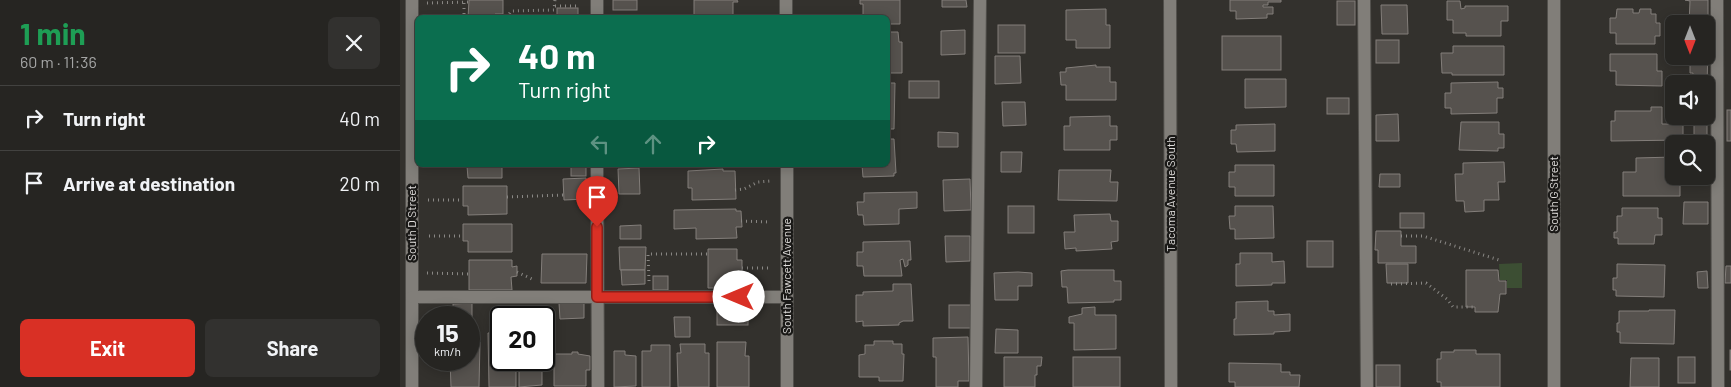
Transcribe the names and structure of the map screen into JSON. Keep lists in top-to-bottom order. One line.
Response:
{"streets":{"street":["Tacoma Avenue South","South G Street","South D Street","South Fawcett Avenue"]},"north":"bottom","page":{"heading":["1 min","60 m · 11:36"],"turn":["40 m","Turn right"],"list":[{"name":"Turn right","value":"40 m"},{"name":"Arrive at destination","value":"20 m"}],"speed":"15 km/h","limit":"20","buttons":["Exit","Share"]}}
